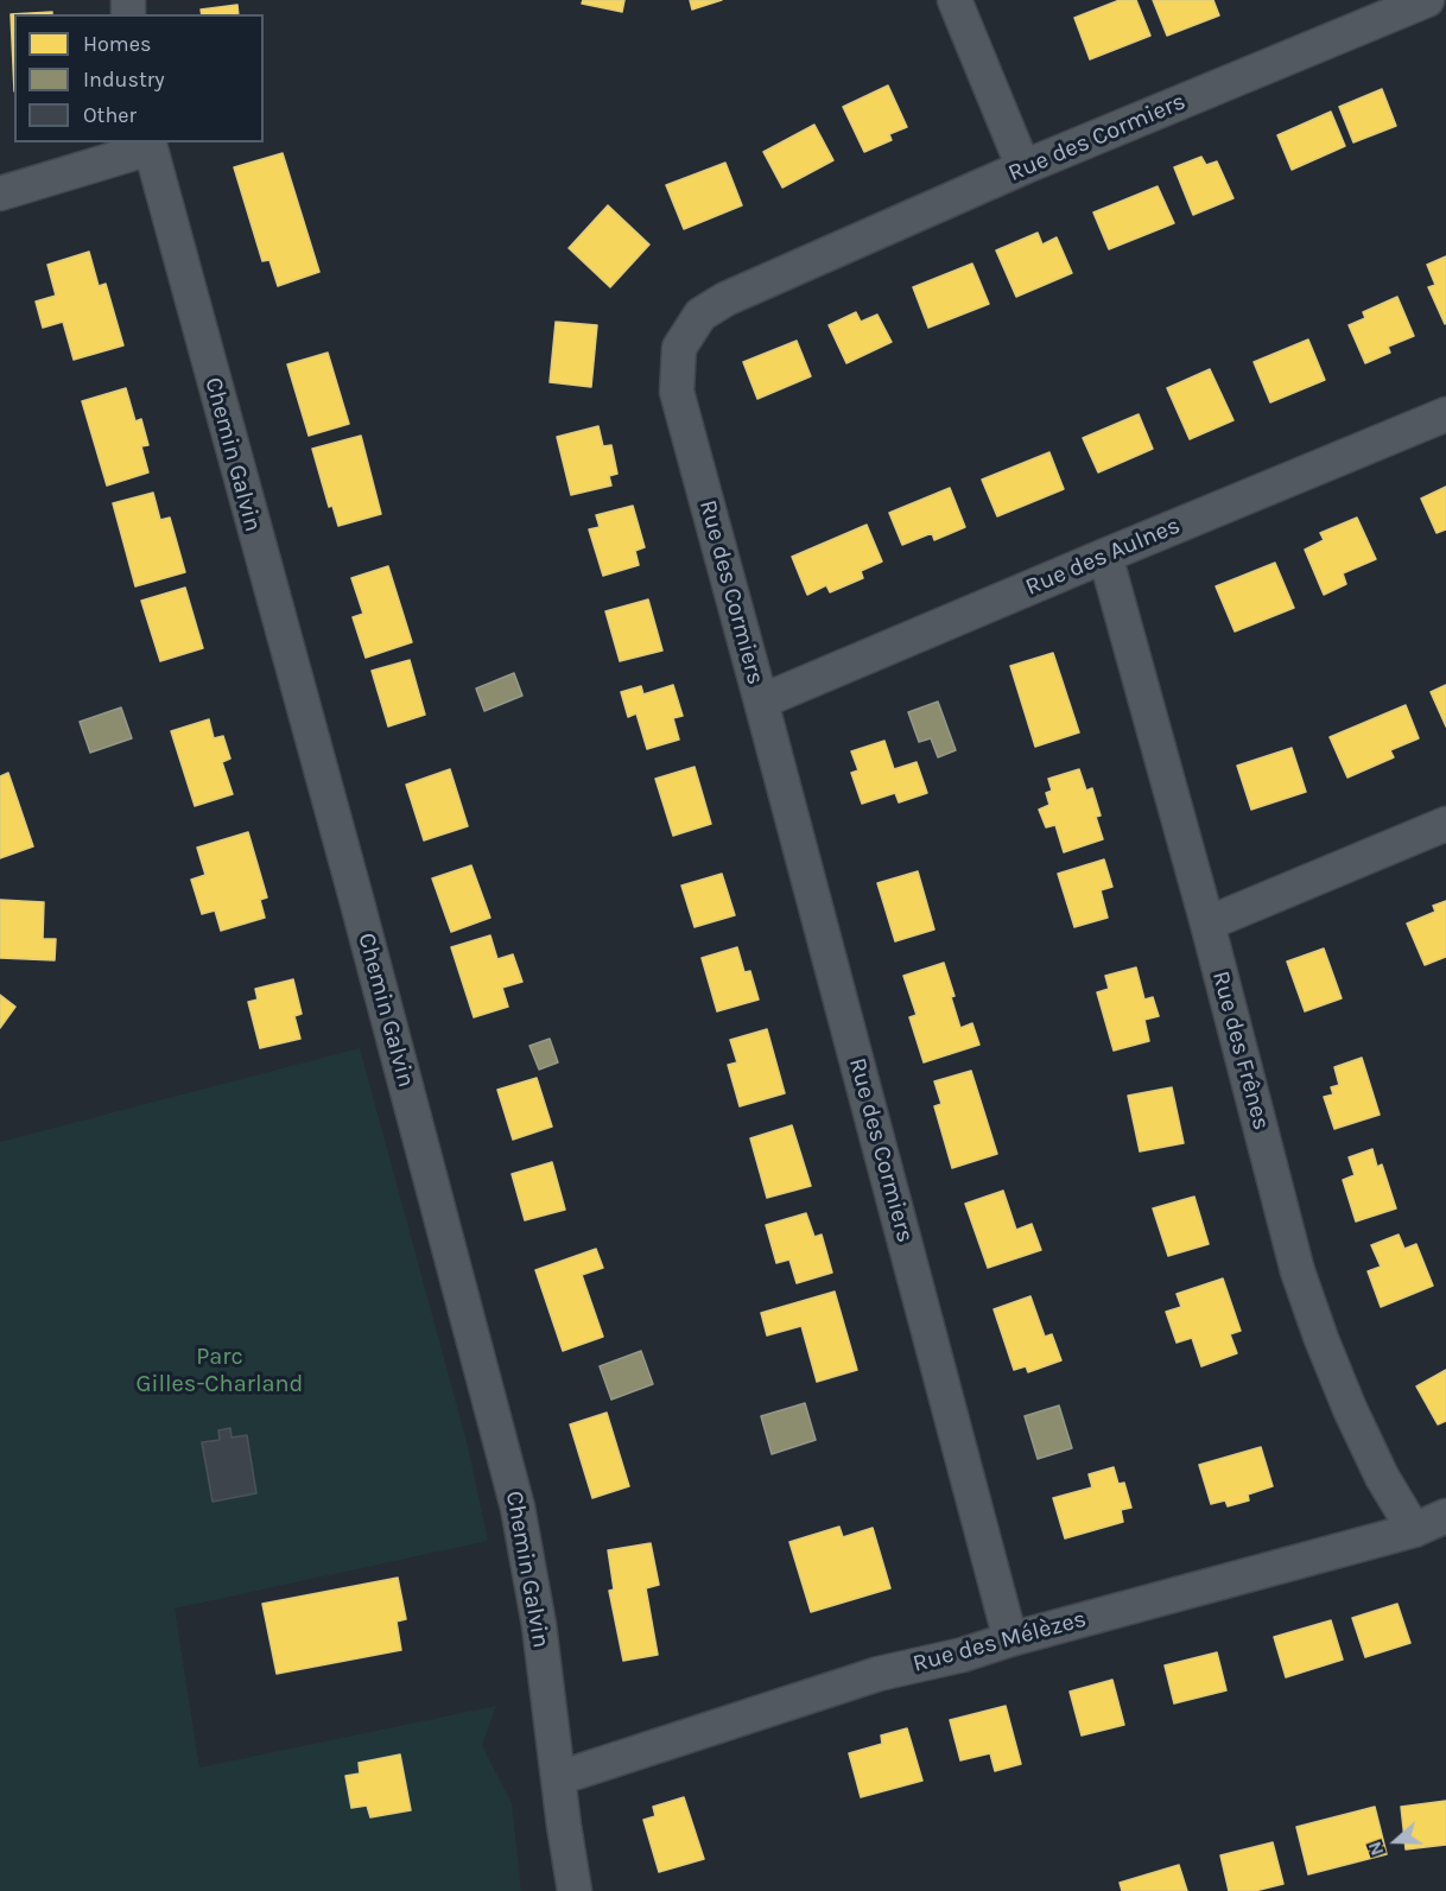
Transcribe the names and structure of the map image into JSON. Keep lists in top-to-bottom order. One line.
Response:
{"streets":{"street":["Rue des Cormiers","Chemin Galvin","Rue des Aulnes","Rue des Frênes","Rue des Mélèzes"]},"crossings":[["Rue des Cormiers","Rue des Aulnes"],["Rue des Cormiers","Rue des Mélèzes"],["Chemin Galvin","Rue des Mélèzes"],["Rue des Aulnes","Rue des Frênes"],["Rue des Frênes","Rue des Mélèzes"]],"parks":["Parc Gilles-Charland"],"legend":["Homes","Industry","Other"],"north":"left"}
